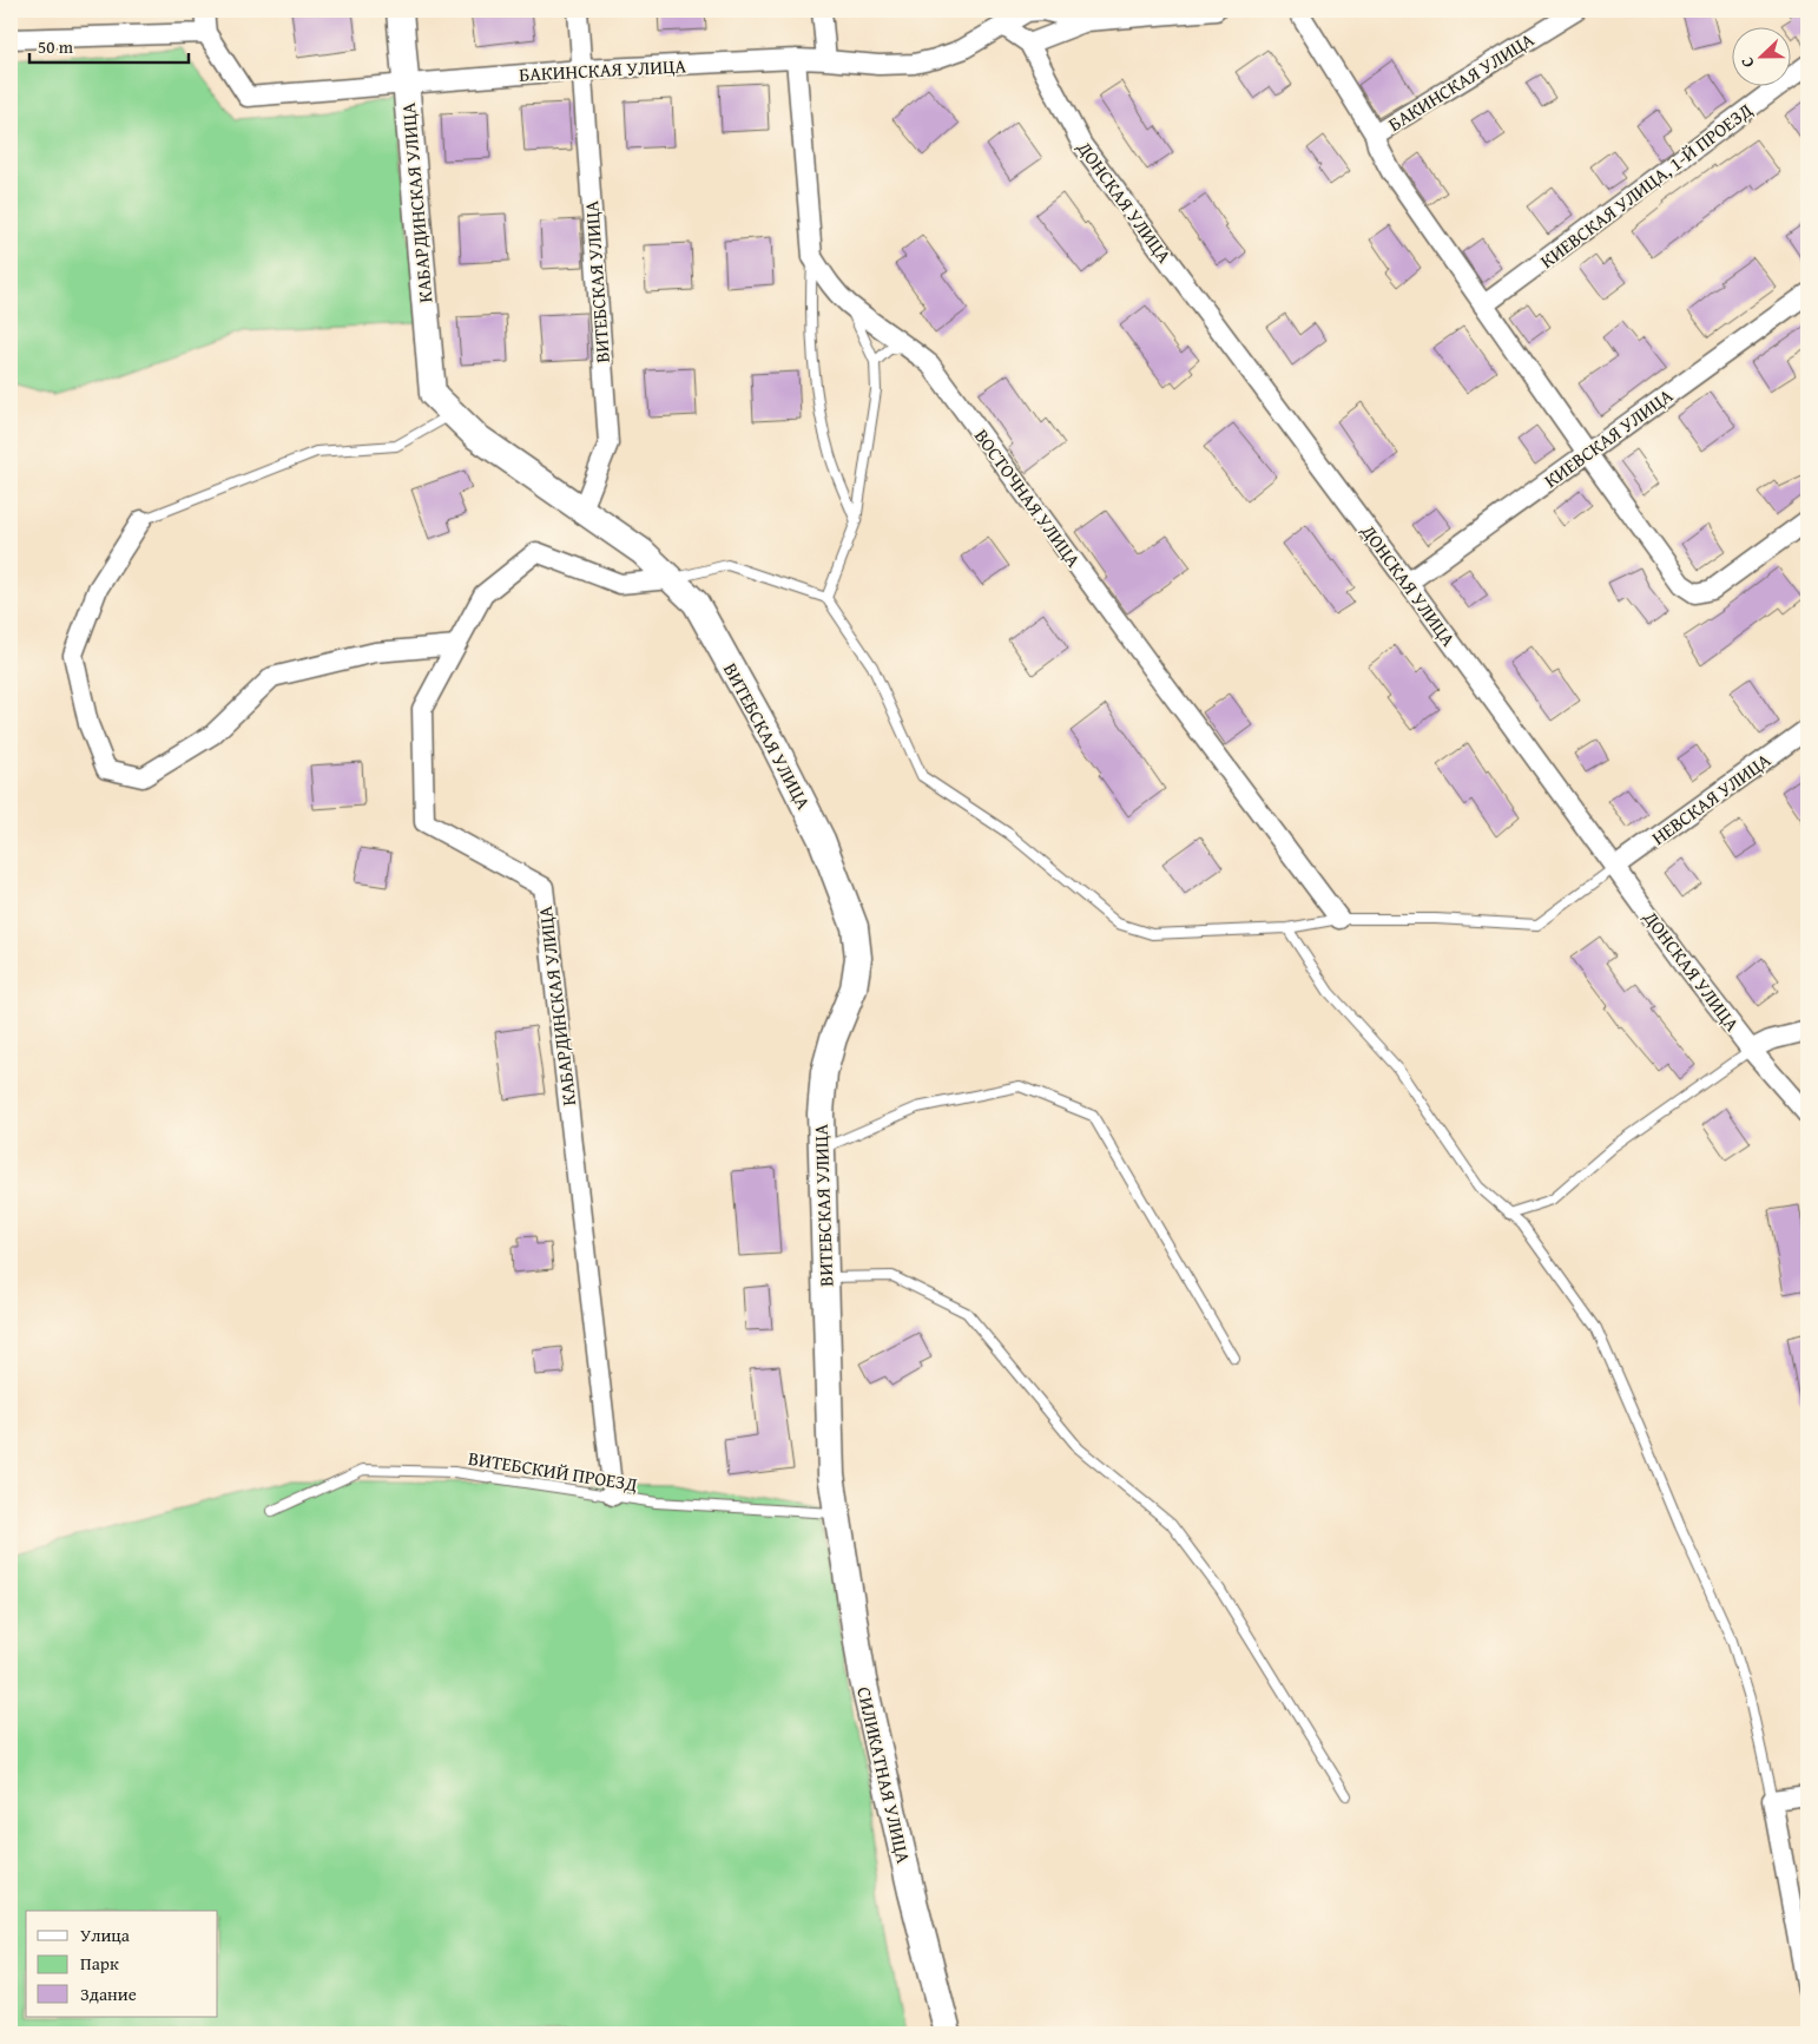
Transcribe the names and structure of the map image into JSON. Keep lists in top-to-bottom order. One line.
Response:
{"streets":{"street":["БАКИНСКАЯ УЛИЦА","КИЕВСКАЯ УЛИЦА, 1-Й ПРОЕЗД","ДОНСКАЯ УЛИЦА","КАБАРДИНСКАЯ УЛИЦА","ВИТЕБСКАЯ УЛИЦА","КИЕВСКАЯ УЛИЦА","ВОСТОЧНАЯ УЛИЦА","НЕВСКАЯ УЛИЦА","СИЛИКАТНАЯ УЛИЦА"],"lane":["ВИТЕБСКИЙ ПРОЕЗД"]},"crossings":[["БАКИНСКАЯ УЛИЦА","КАБАРДИНСКАЯ УЛИЦА"],["БАКИНСКАЯ УЛИЦА","ВИТЕБСКАЯ УЛИЦА"],["БАКИНСКАЯ УЛИЦА","ВОСТОЧНАЯ УЛИЦА"],["ДОНСКАЯ УЛИЦА","КИЕВСКАЯ УЛИЦА"],["ДОНСКАЯ УЛИЦА","НЕВСКАЯ УЛИЦА"],["КАБАРДИНСКАЯ УЛИЦА","ВИТЕБСКАЯ УЛИЦА"],["КАБАРДИНСКАЯ УЛИЦА","ВИТЕБСКИЙ ПРОЕЗД"],["ВИТЕБСКАЯ УЛИЦА","ВИТЕБСКИЙ ПРОЕЗД"],["ВИТЕБСКАЯ УЛИЦА","СИЛИКАТНАЯ УЛИЦА"],["ВИТЕБСКИЙ ПРОЕЗД","СИЛИКАТНАЯ УЛИЦА"]],"legend":["Улица","Парк","Здание"],"scale_bar":"50 m","north":"left"}
